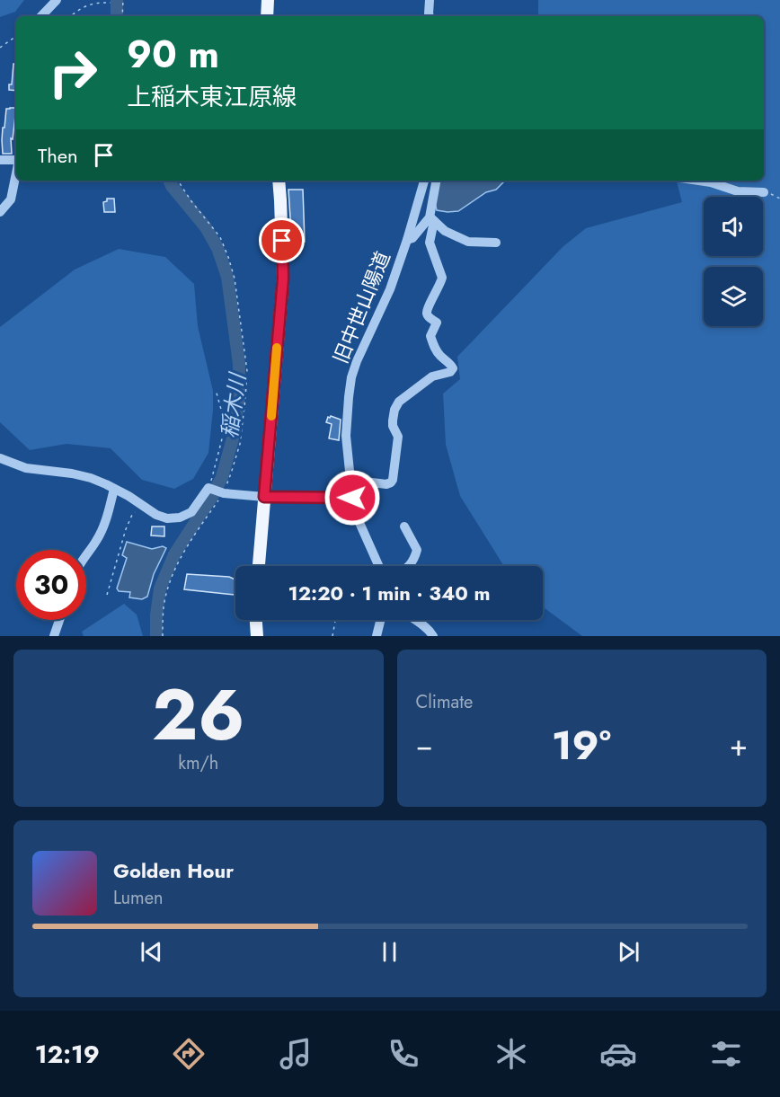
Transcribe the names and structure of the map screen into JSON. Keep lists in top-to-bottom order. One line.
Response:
{"streets":{"street":["旧中世山陽道"]},"water":["稲木川"],"page":{"turn":["90 m","上稲木東江原線"],"then":"Then","limit":"30","trip":"12:20 · 1 min · 340 m","tile":[["26","km/h"],"Climate"],"heat":["−","19°","+"],"song":["Golden Hour","Lumen"],"tabs":"12:19"}}
